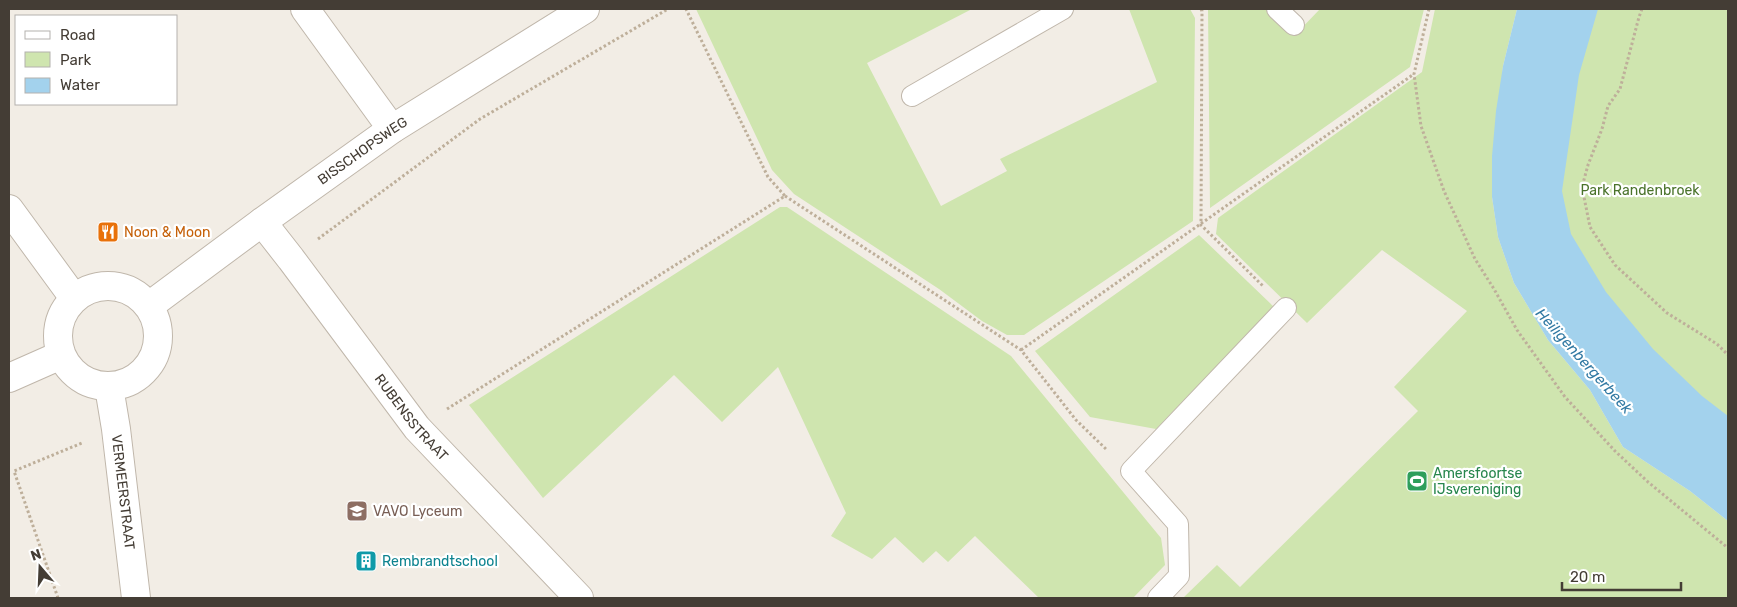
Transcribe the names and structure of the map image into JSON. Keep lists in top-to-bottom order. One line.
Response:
{"streets":{"street":["BISSCHOPSWEG","RUBENSSTRAAT","VERMEERSTRAAT"]},"crossings":[["BISSCHOPSWEG","RUBENSSTRAAT"],["BISSCHOPSWEG","VERMEERSTRAAT"]],"water":["Heiligenbergerbeek"],"parks":["Park Randenbroek"],"places":{"restaurant":["Noon & Moon"],"sports":["Amersfoortse IJsvereniging"],"school or university":["VAVO Lyceum"],"building":["Rembrandtschool"]},"legend":["Road","Park","Water"],"scale_bar":"20 m","north":"top"}
